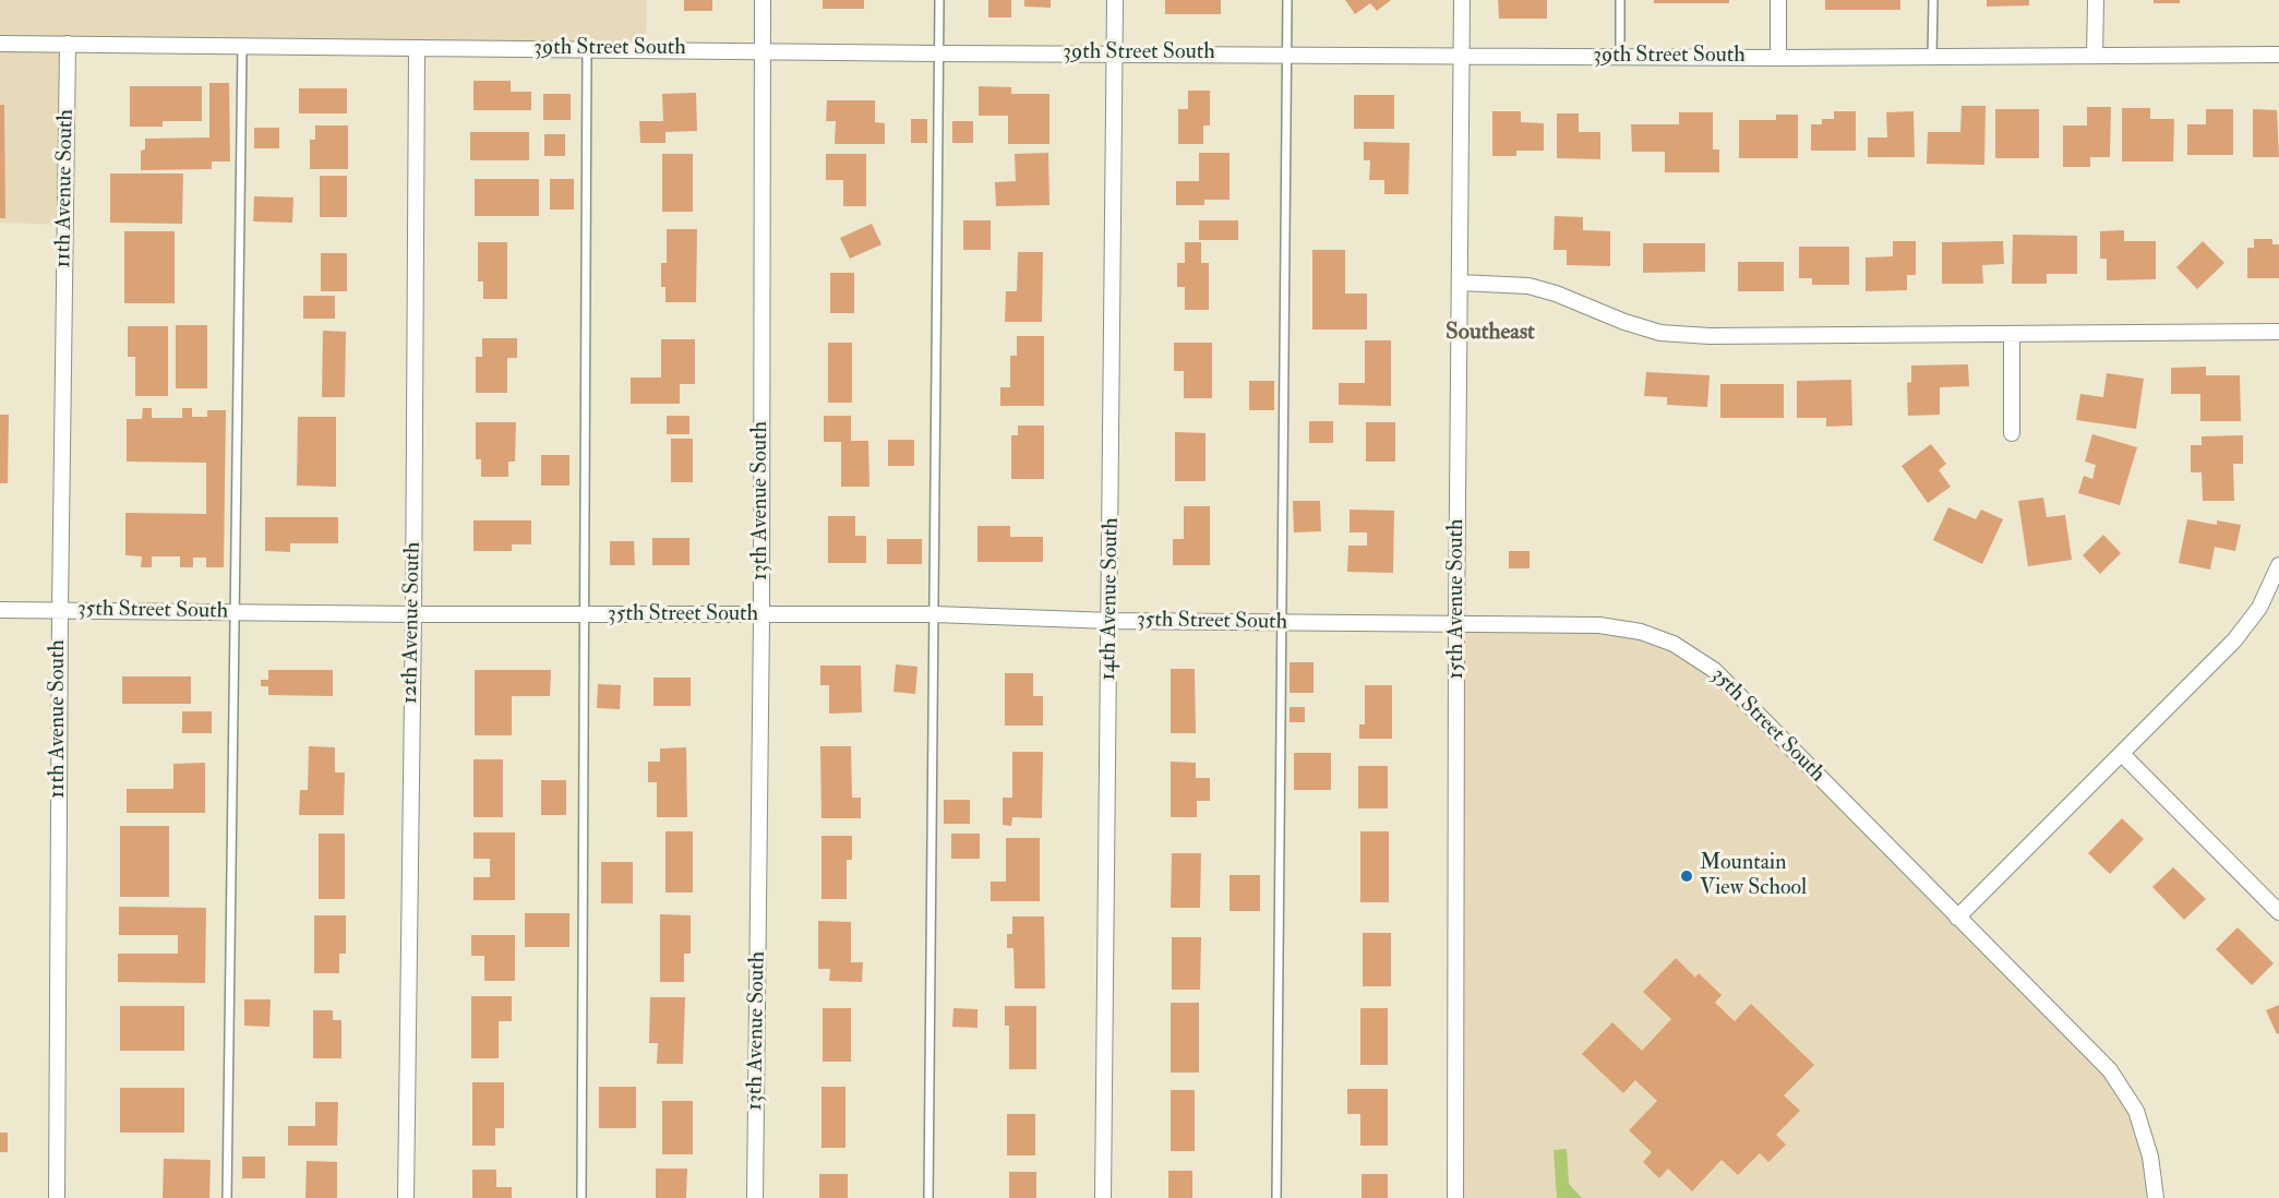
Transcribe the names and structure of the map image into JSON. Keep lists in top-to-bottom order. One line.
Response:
{"streets":{"street":["39th Street South","11th Avenue South","13th Avenue South","14th Avenue South","15th Avenue South","35th Street South","12th Avenue South"]},"crossings":[["39th Street South","11th Avenue South"],["39th Street South","13th Avenue South"],["39th Street South","14th Avenue South"],["39th Street South","15th Avenue South"],["39th Street South","12th Avenue South"],["11th Avenue South","35th Street South"],["13th Avenue South","35th Street South"],["14th Avenue South","35th Street South"],["15th Avenue South","35th Street South"],["35th Street South","12th Avenue South"]],"districts":["Southeast"],"places":["Mountain View School"]}
